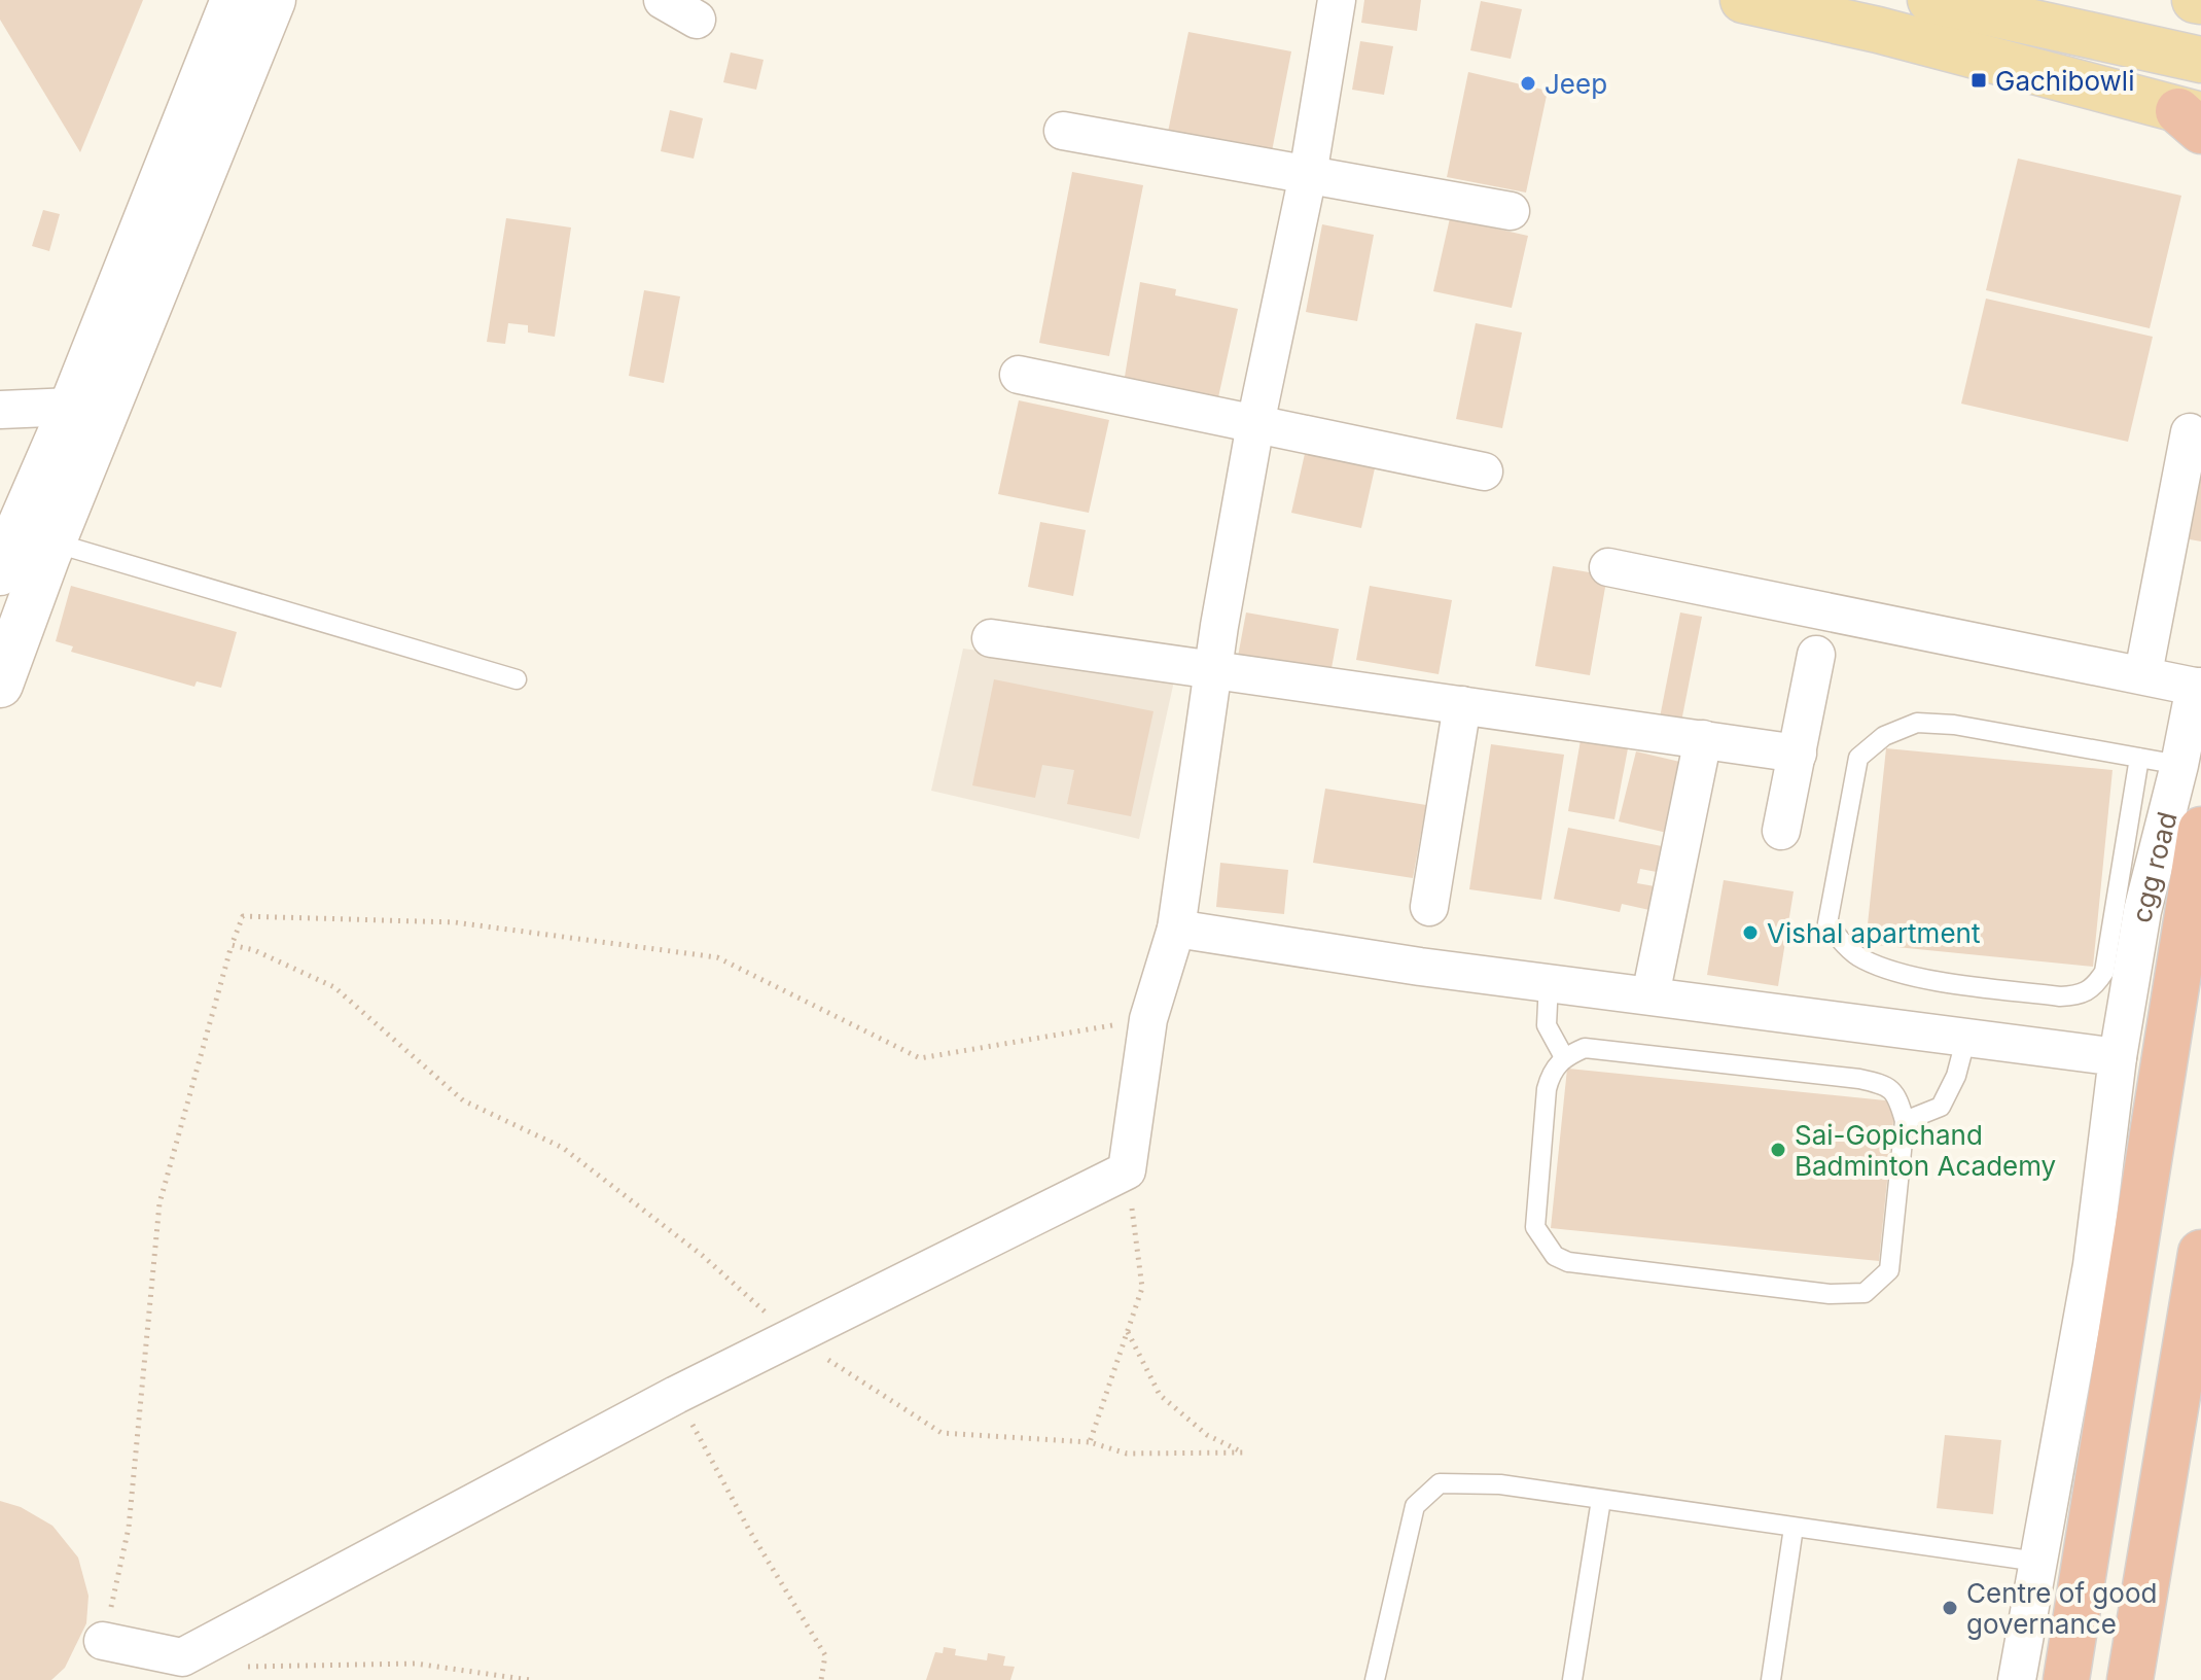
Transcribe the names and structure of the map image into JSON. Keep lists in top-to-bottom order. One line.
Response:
{"streets":{"street":["cgg road"]},"places":{"transit":["Gachibowli"],"other":["Jeep","Vishal apartment","Sai-Gopichand Badminton Academy","Centre of good governance"]}}
